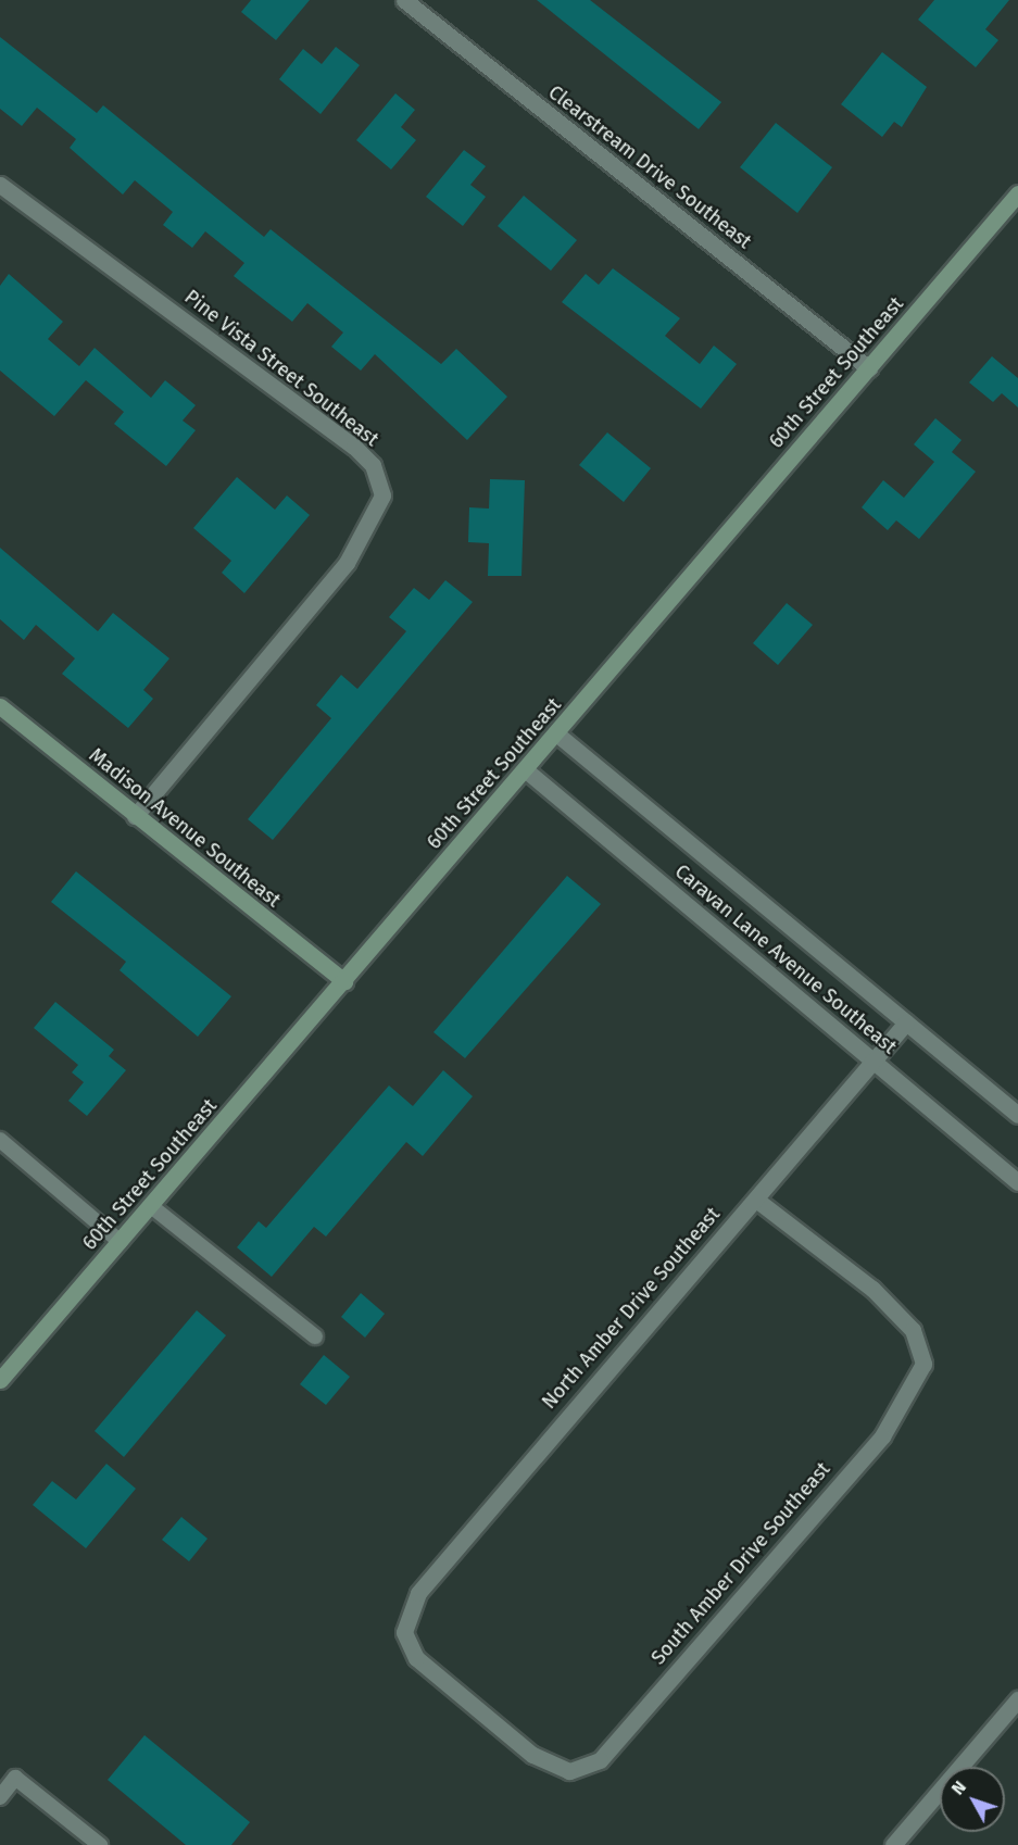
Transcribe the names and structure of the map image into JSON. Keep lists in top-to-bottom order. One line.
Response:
{"streets":{"main road":["60th Street Southeast","Madison Avenue Southeast"],"street":["Clearstream Drive Southeast","Pine Vista Street Southeast","Caravan Lane Avenue Southeast","North Amber Drive Southeast","South Amber Drive Southeast"]},"crossings":[["Clearstream Drive Southeast","60th Street Southeast"],["Pine Vista Street Southeast","Madison Avenue Southeast"],["60th Street Southeast","Madison Avenue Southeast"],["60th Street Southeast","Caravan Lane Avenue Southeast"],["Caravan Lane Avenue Southeast","North Amber Drive Southeast"],["North Amber Drive Southeast","South Amber Drive Southeast"]],"north":"top left"}
